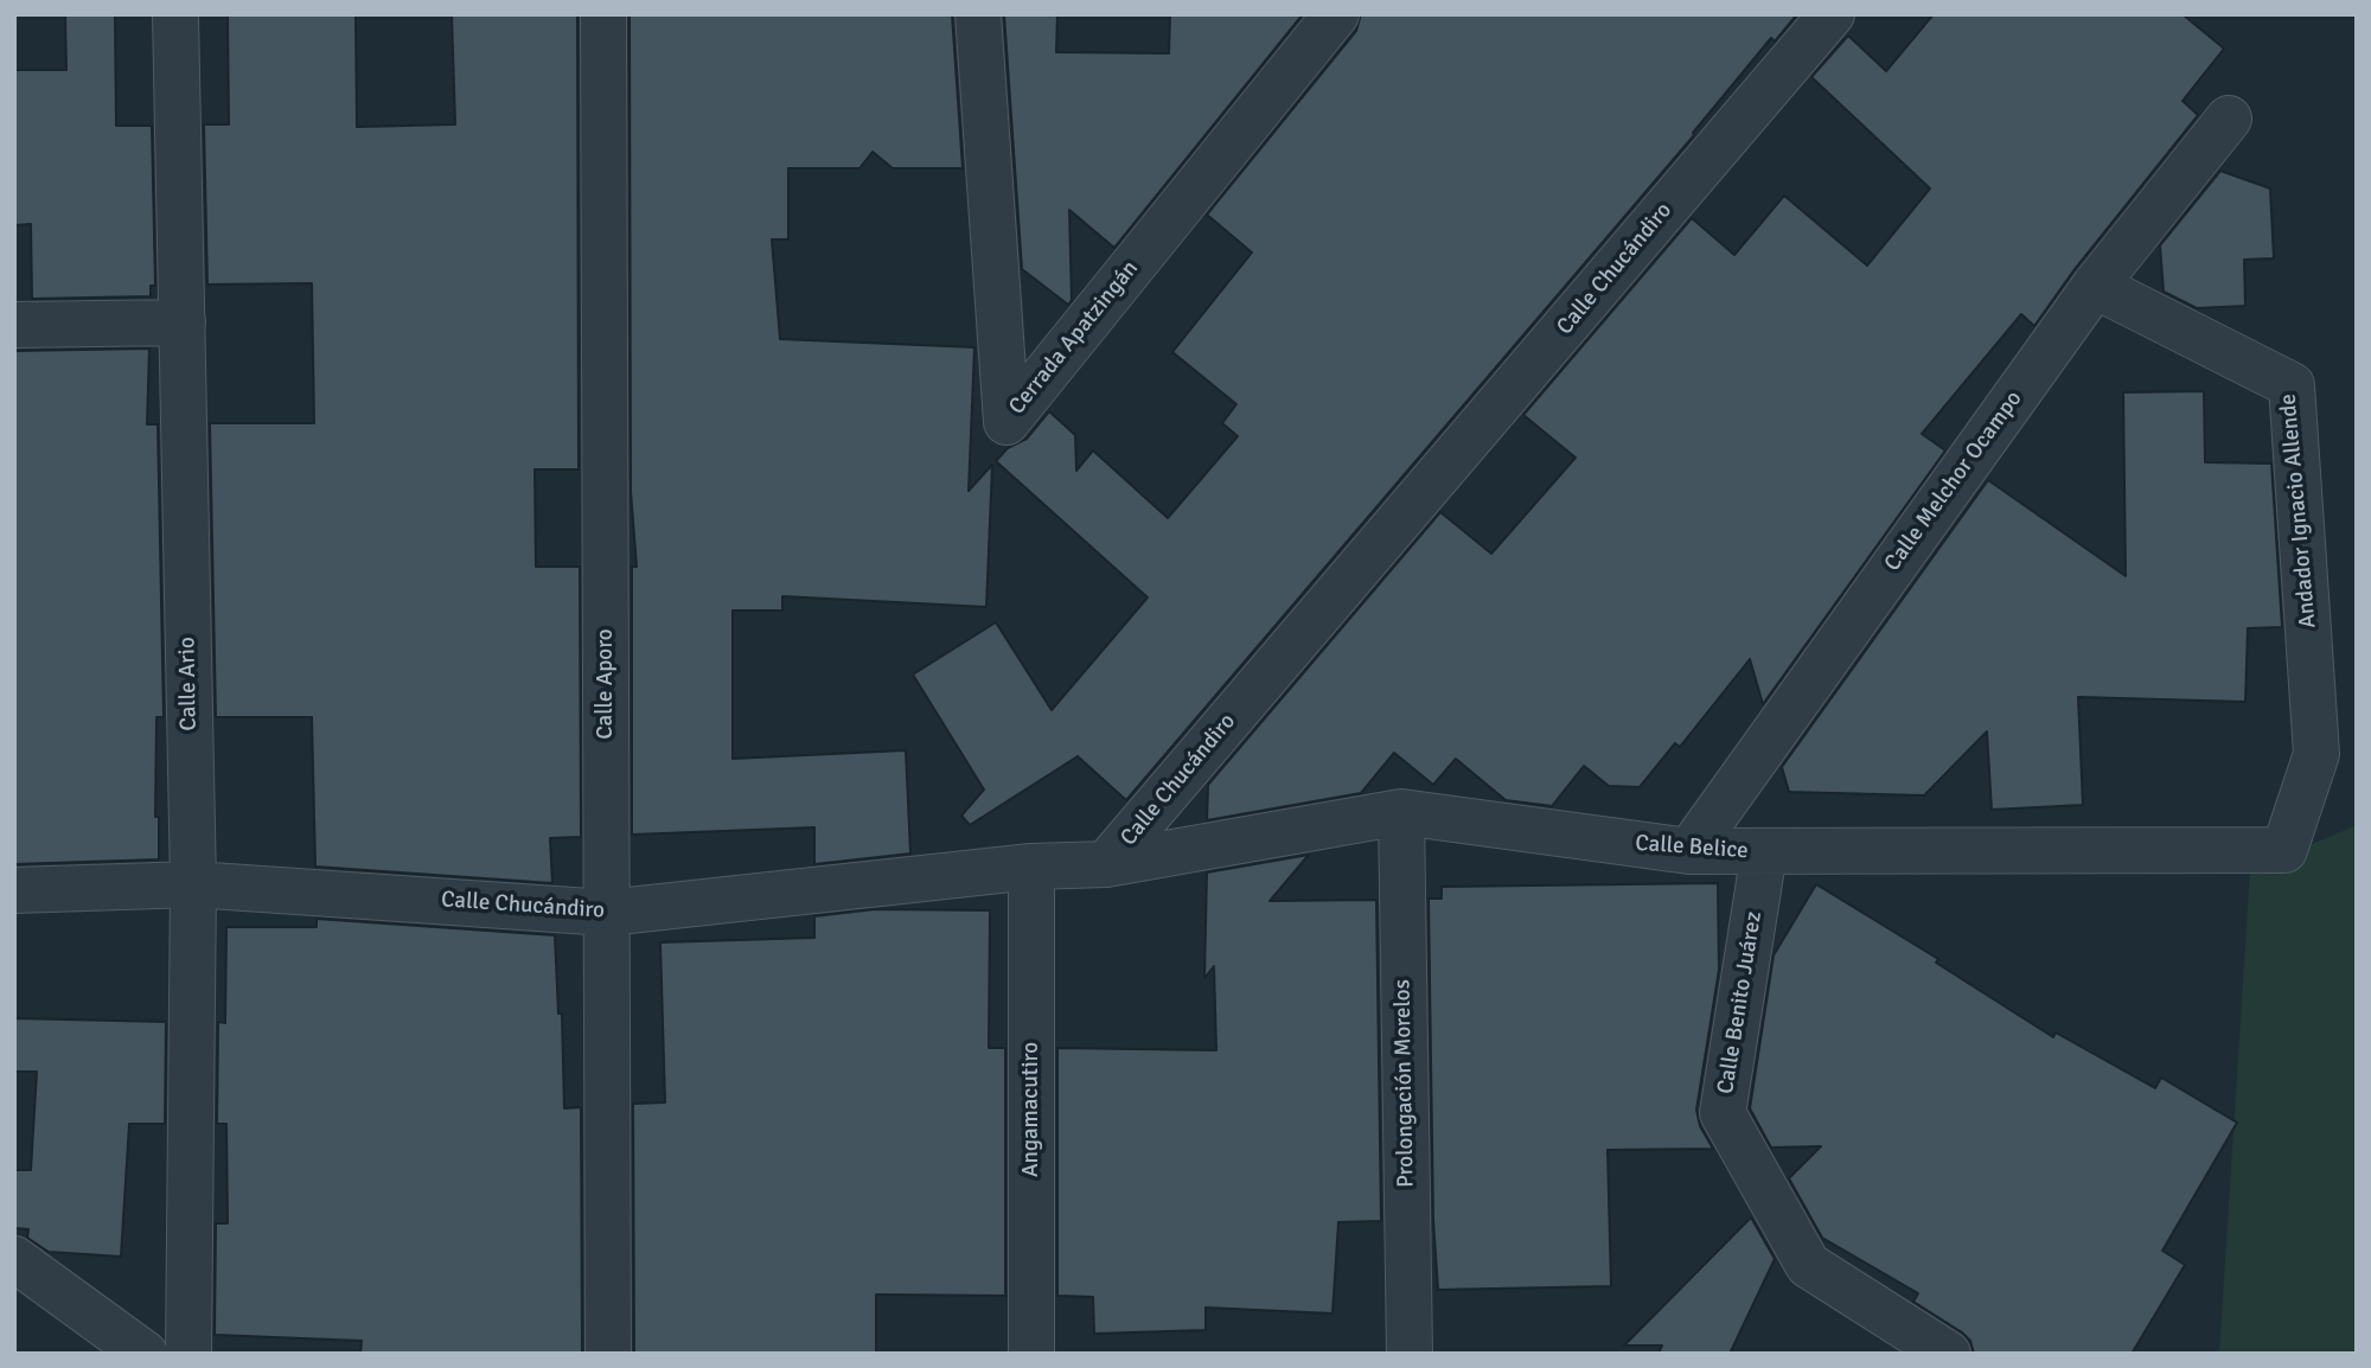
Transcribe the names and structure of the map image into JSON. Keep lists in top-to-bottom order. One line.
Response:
{"streets":{"street":["Calle Chucándiro","Cerrada Apatzingán","Calle Melchor Ocampo","Andador Ignacio Allende","Calle Ario","Calle Aporo","Calle Belice","Calle Benito Juárez","Prolongación Morelos","Angamacutiro"]},"crossings":[["Calle Chucándiro","Calle Ario"],["Calle Chucándiro","Calle Aporo"],["Calle Chucándiro","Calle Belice"],["Calle Chucándiro","Angamacutiro"],["Calle Melchor Ocampo","Andador Ignacio Allende"],["Calle Melchor Ocampo","Calle Belice"],["Andador Ignacio Allende","Calle Belice"],["Calle Belice","Calle Benito Juárez"],["Calle Belice","Prolongación Morelos"]]}
